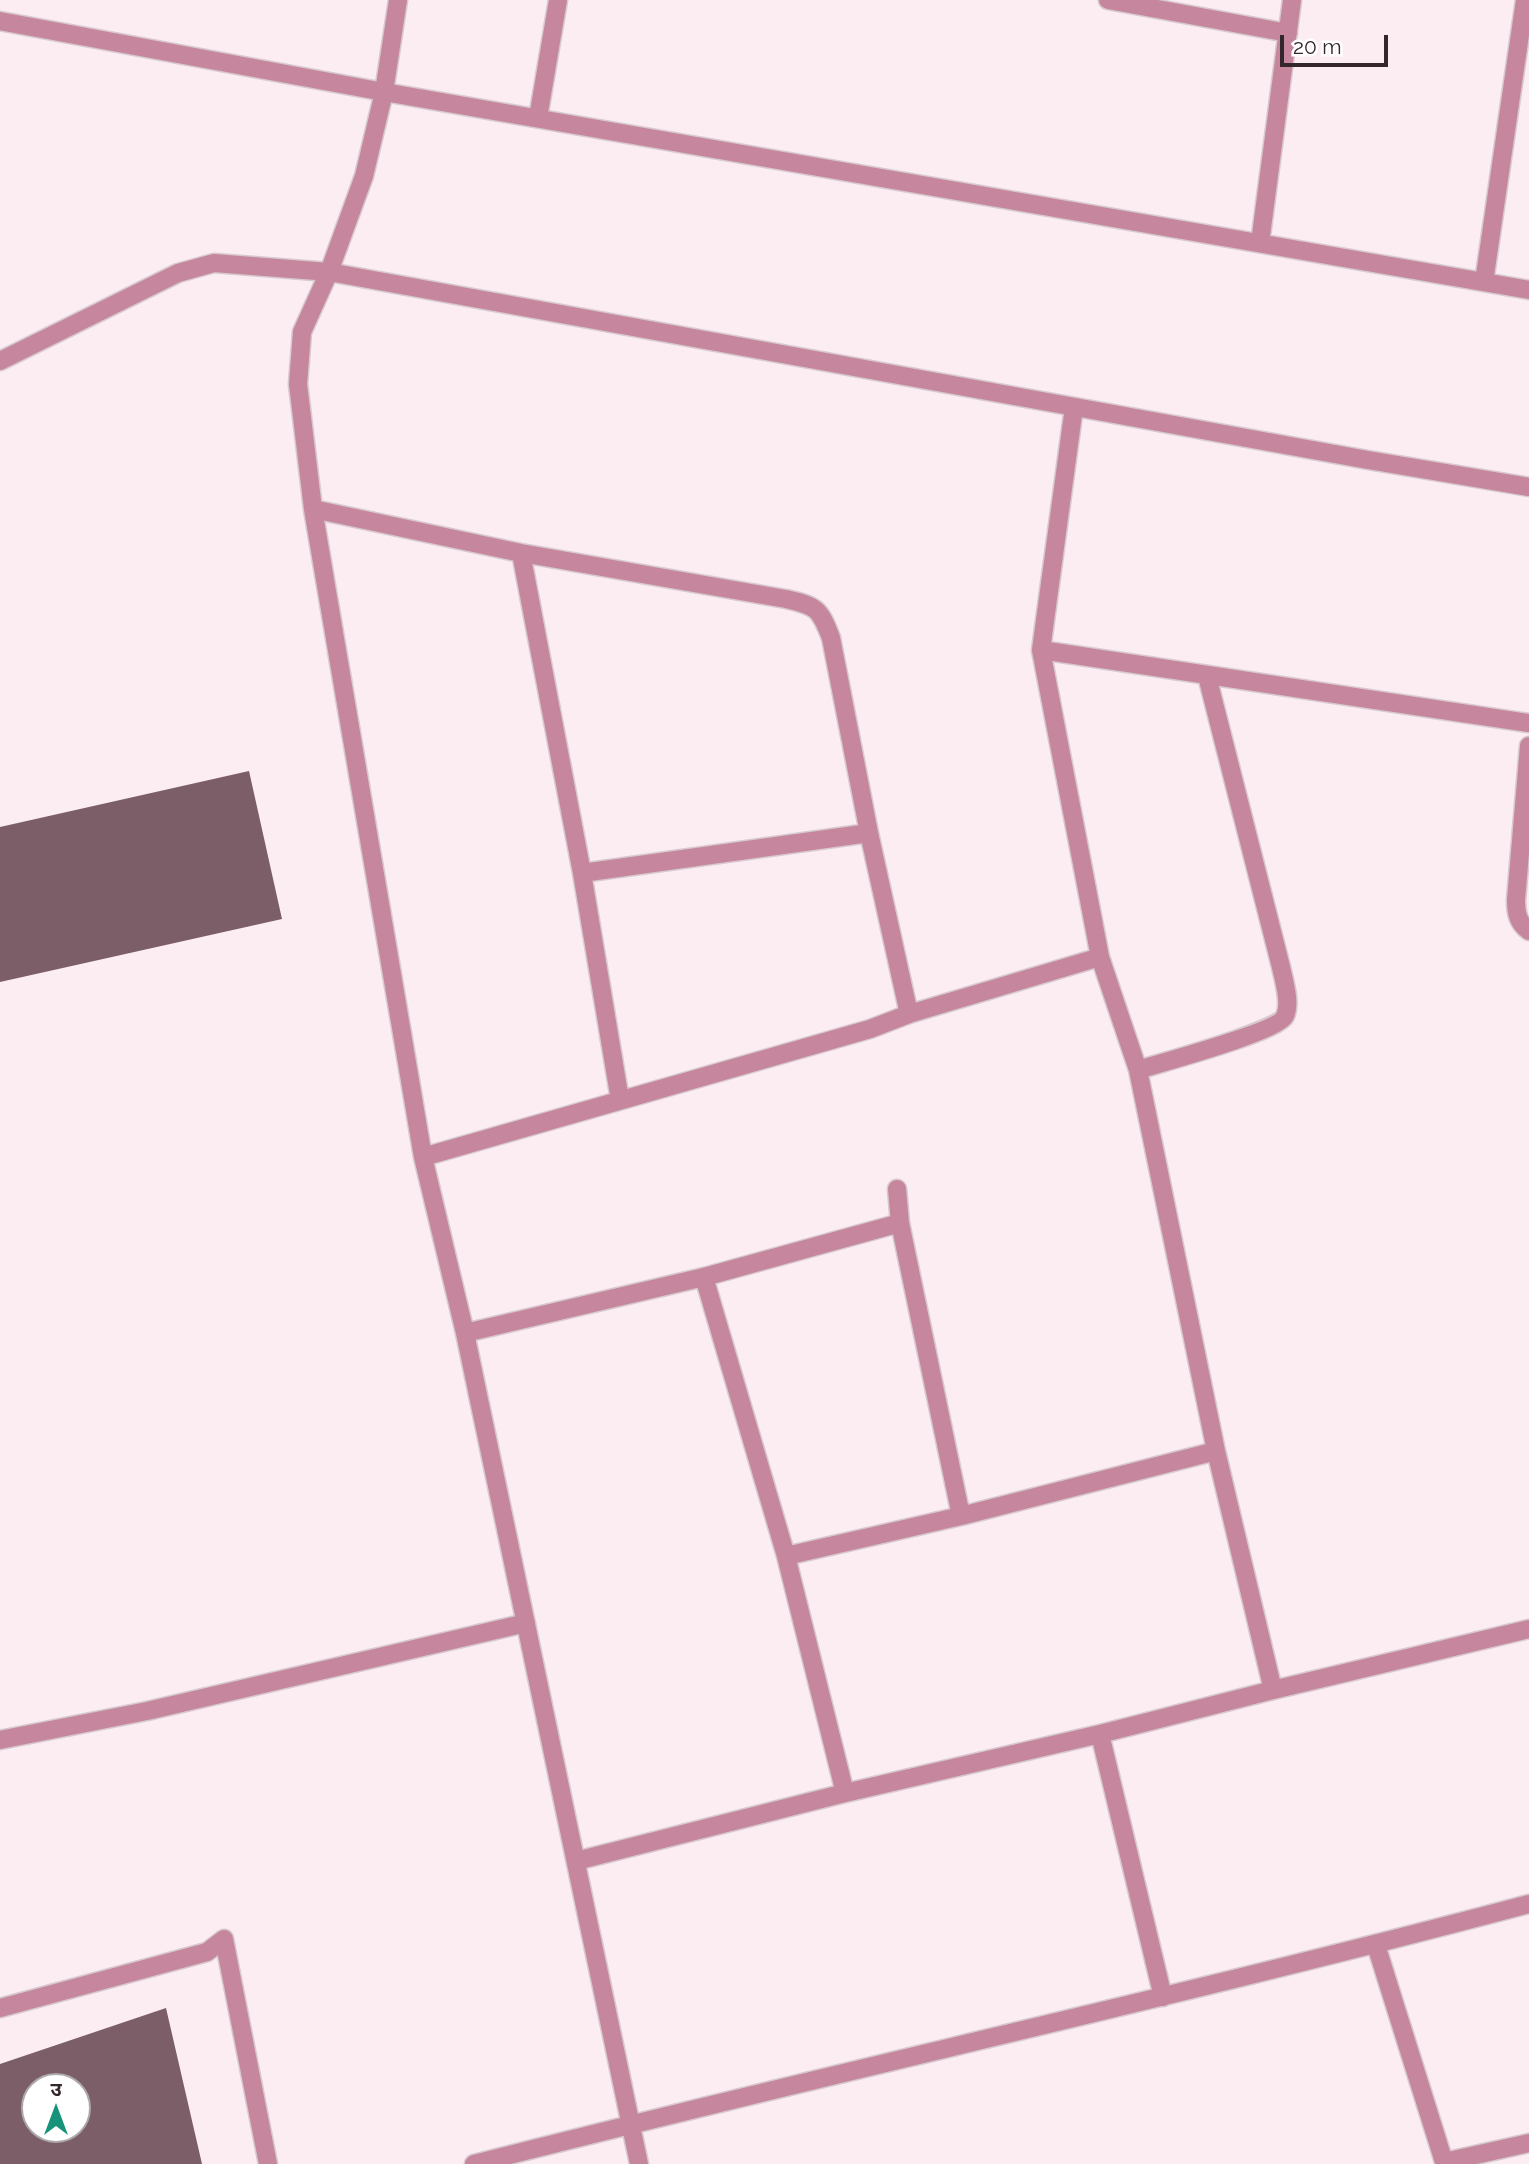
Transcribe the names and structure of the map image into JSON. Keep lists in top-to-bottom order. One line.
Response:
{"scale_bar":"20 m","north":"top"}
